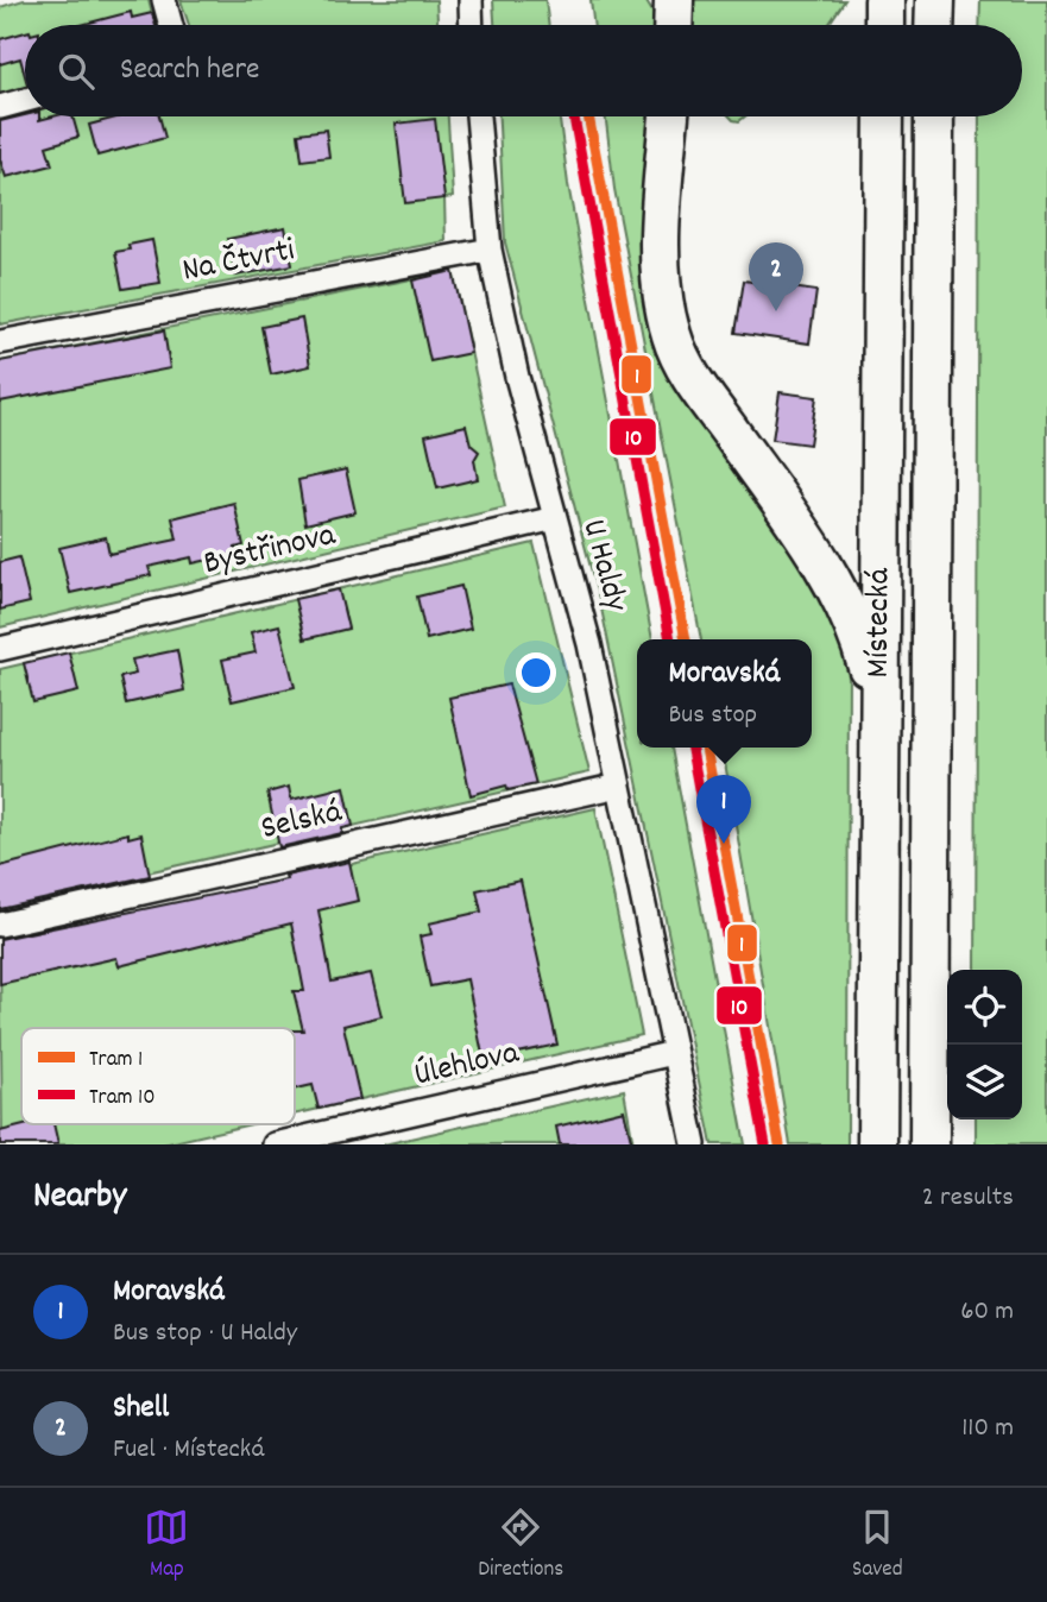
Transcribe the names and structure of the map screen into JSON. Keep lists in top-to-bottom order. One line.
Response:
{"streets":{"highway":["Místecká"],"street":["Na Čtvrti","Bystřinova","U Haldy","Selská","Úlehlova"]},"crossings":[["Na Čtvrti","U Haldy"],["Bystřinova","U Haldy"],["U Haldy","Selská"],["U Haldy","Úlehlova"]],"lines":["tram line 1","tram line 10"],"legend":["Tram 1","Tram 10"],"page":{"search":"Search here","pins":["2","1"],"popup":["Moravská","Bus stop"],"heading":["Nearby","2 results"],"list":[{"mark":"1","name":"Moravská","note":"Bus stop · U Haldy","value":"60 m"},{"mark":"2","name":"Shell","note":"Fuel · Místecká","value":"110 m"}],"nav":["Map","Directions","Saved"]}}
